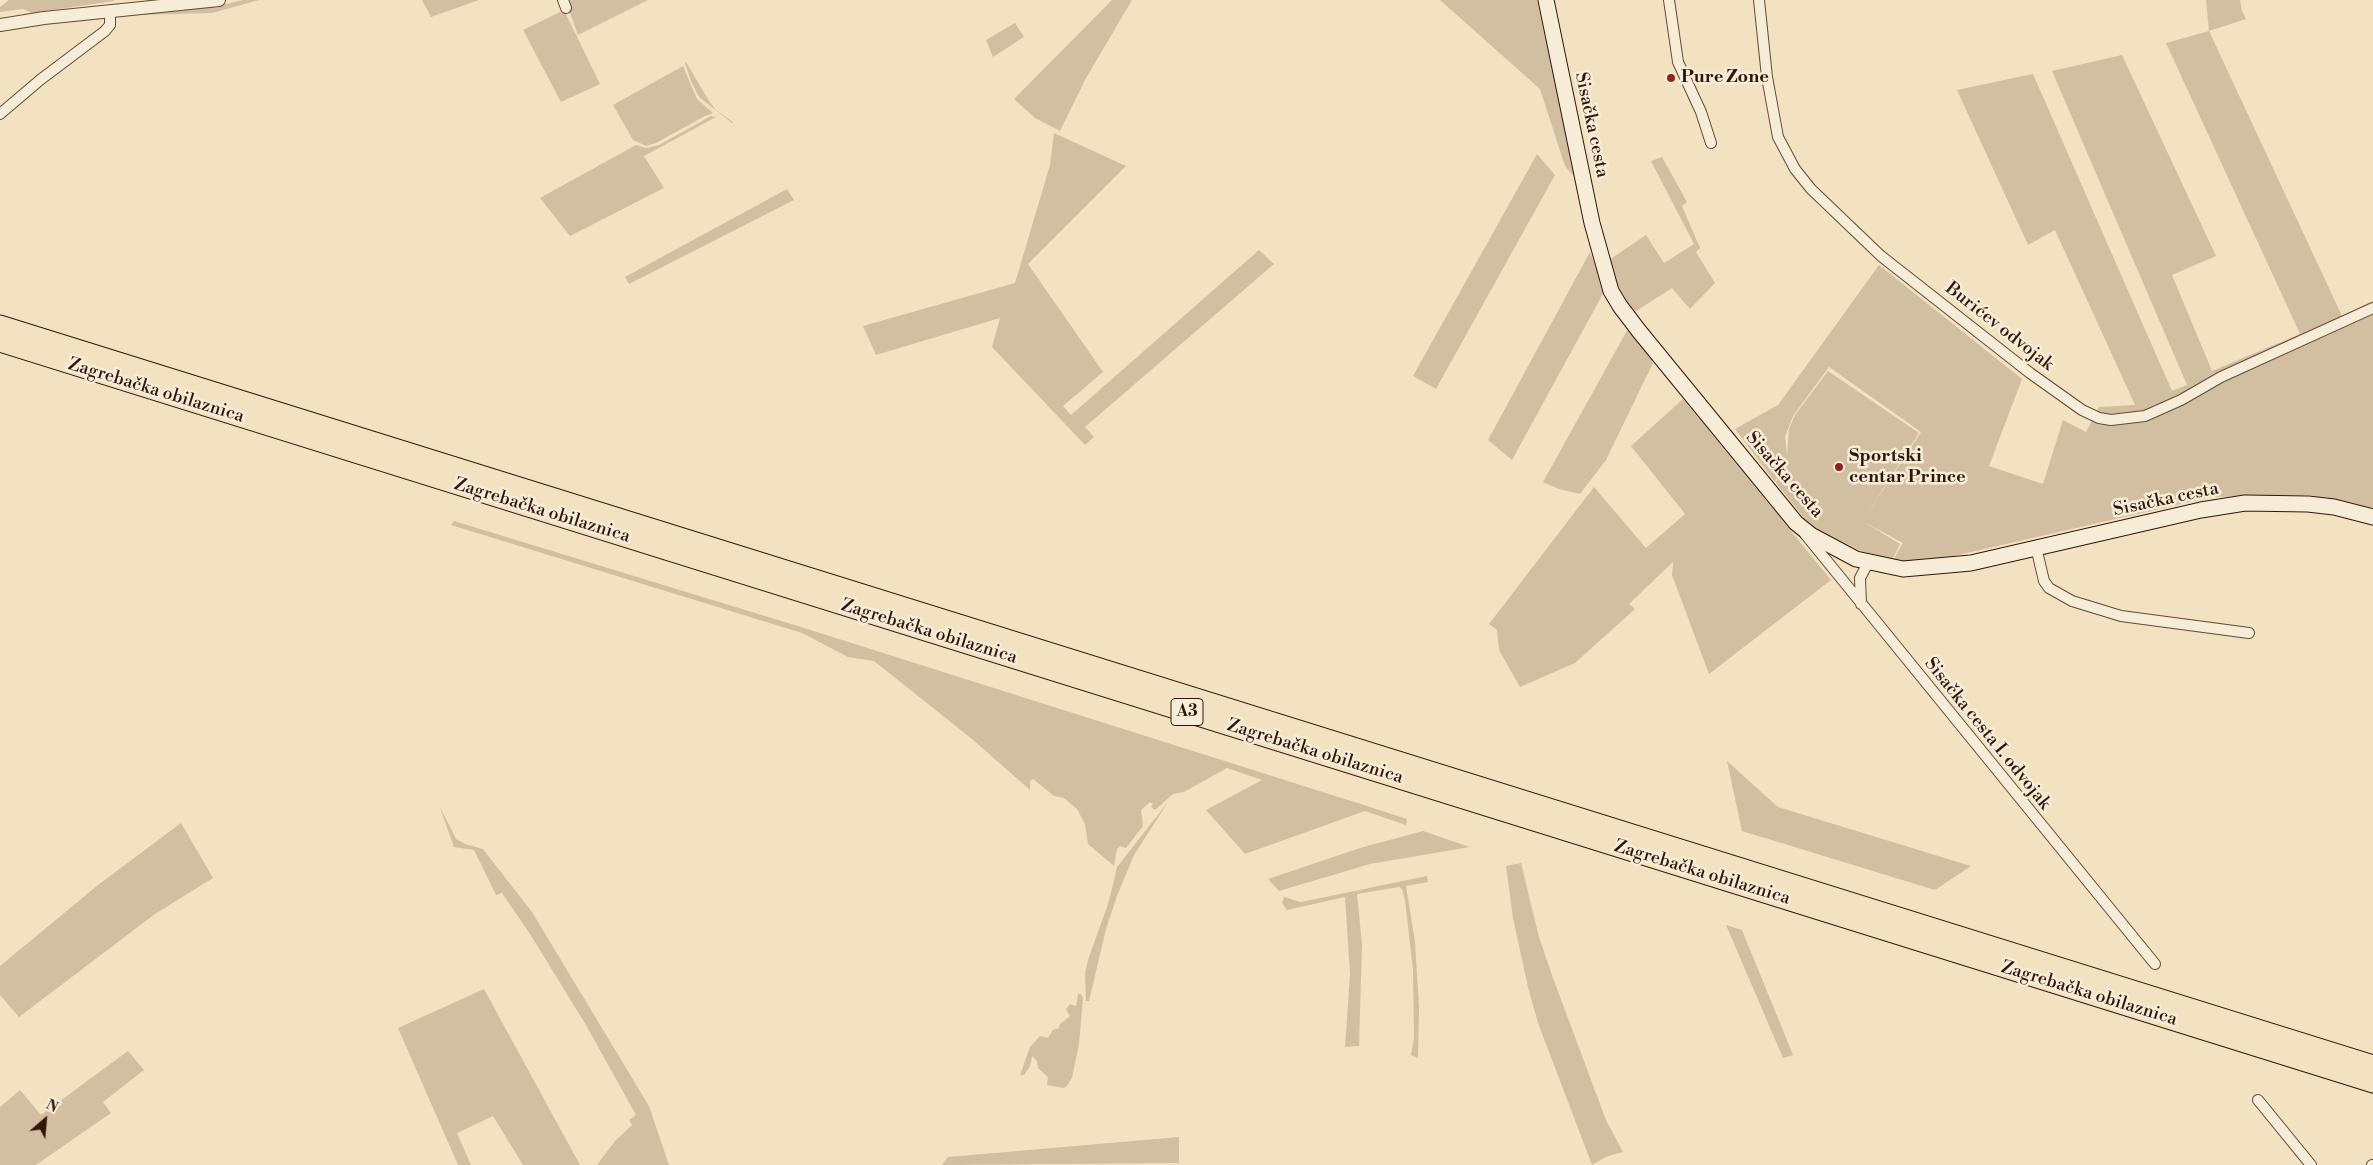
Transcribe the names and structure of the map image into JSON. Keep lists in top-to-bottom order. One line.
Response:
{"streets":{"highway":["Zagrebačka obilaznica","A3"],"main road":["Sisačka cesta"],"street":["Burićev odvojak","Sisačka cesta I. odvojak"]},"crossings":[["Sisačka cesta","Sisačka cesta I. odvojak"]],"places":["Pure Zone","Sportski centar Prince"],"north":"top right"}
